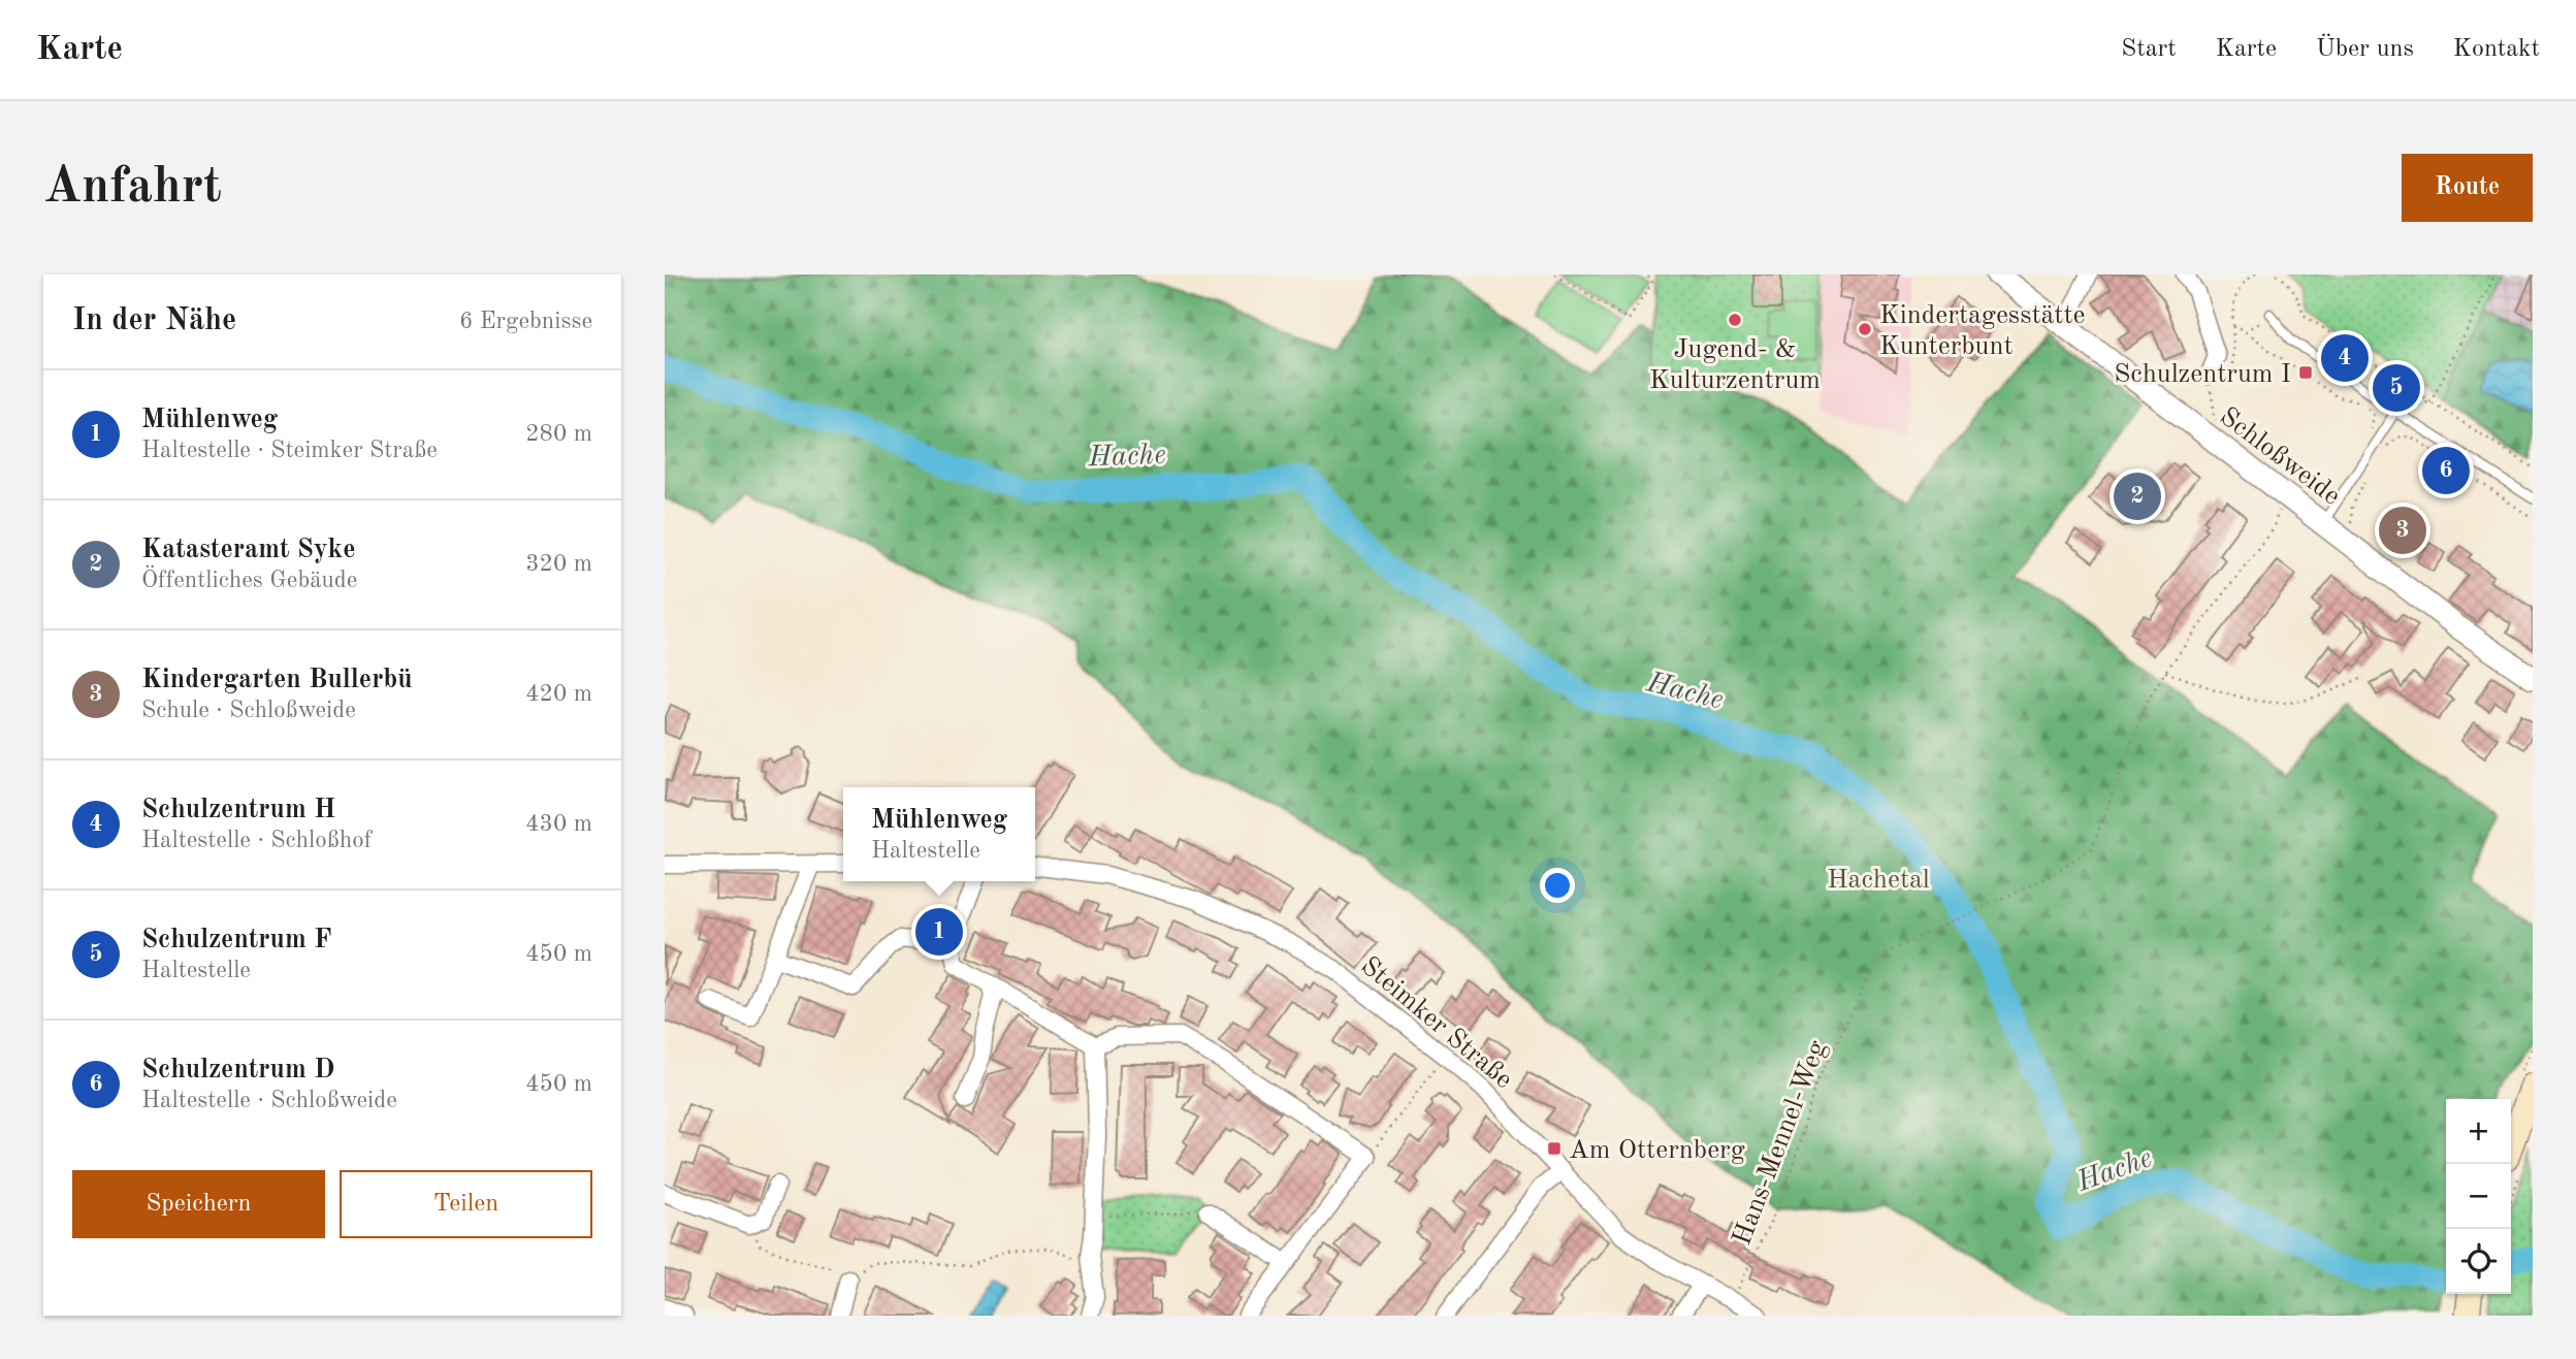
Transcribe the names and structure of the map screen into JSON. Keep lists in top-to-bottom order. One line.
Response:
{"streets":{"street":["Schloßweide","Steimker Straße"],"path":["Hans-Mennel-Weg"]},"crossings":[["Schloßweide","Hans-Mennel-Weg"],["Steimker Straße","Hans-Mennel-Weg"]],"water":["Hache"],"parks":["Hachetal"],"places":{"other":["Jugend- & Kulturzentrum","Kindertagesstätte Kunterbunt"],"transit":["Schulzentrum I","Am Otternberg"]},"page":{"header":"Karte","nav":["Start","Karte","Über uns","Kontakt"],"buttons":["Route",["Speichern","Teilen"]],"title":"Anfahrt","heading":["In der Nähe","6 Ergebnisse"],"pins":["4","5","6","2","3","1"],"list":[{"mark":"1","name":"Mühlenweg","note":"Haltestelle · Steimker Straße","value":"280 m"},{"mark":"2","name":"Katasteramt Syke","note":"Öffentliches Gebäude","value":"320 m"},{"mark":"3","name":"Kindergarten Bullerbü","note":"Schule · Schloßweide","value":"420 m"},{"mark":"4","name":"Schulzentrum H","note":"Haltestelle · Schloßhof","value":"430 m"},{"mark":"5","name":"Schulzentrum F","note":"Haltestelle","value":"450 m"},{"mark":"6","name":"Schulzentrum D","note":"Haltestelle · Schloßweide","value":"450 m"}],"popup":["Mühlenweg","Haltestelle"],"map_buttons":["+","−"]}}
